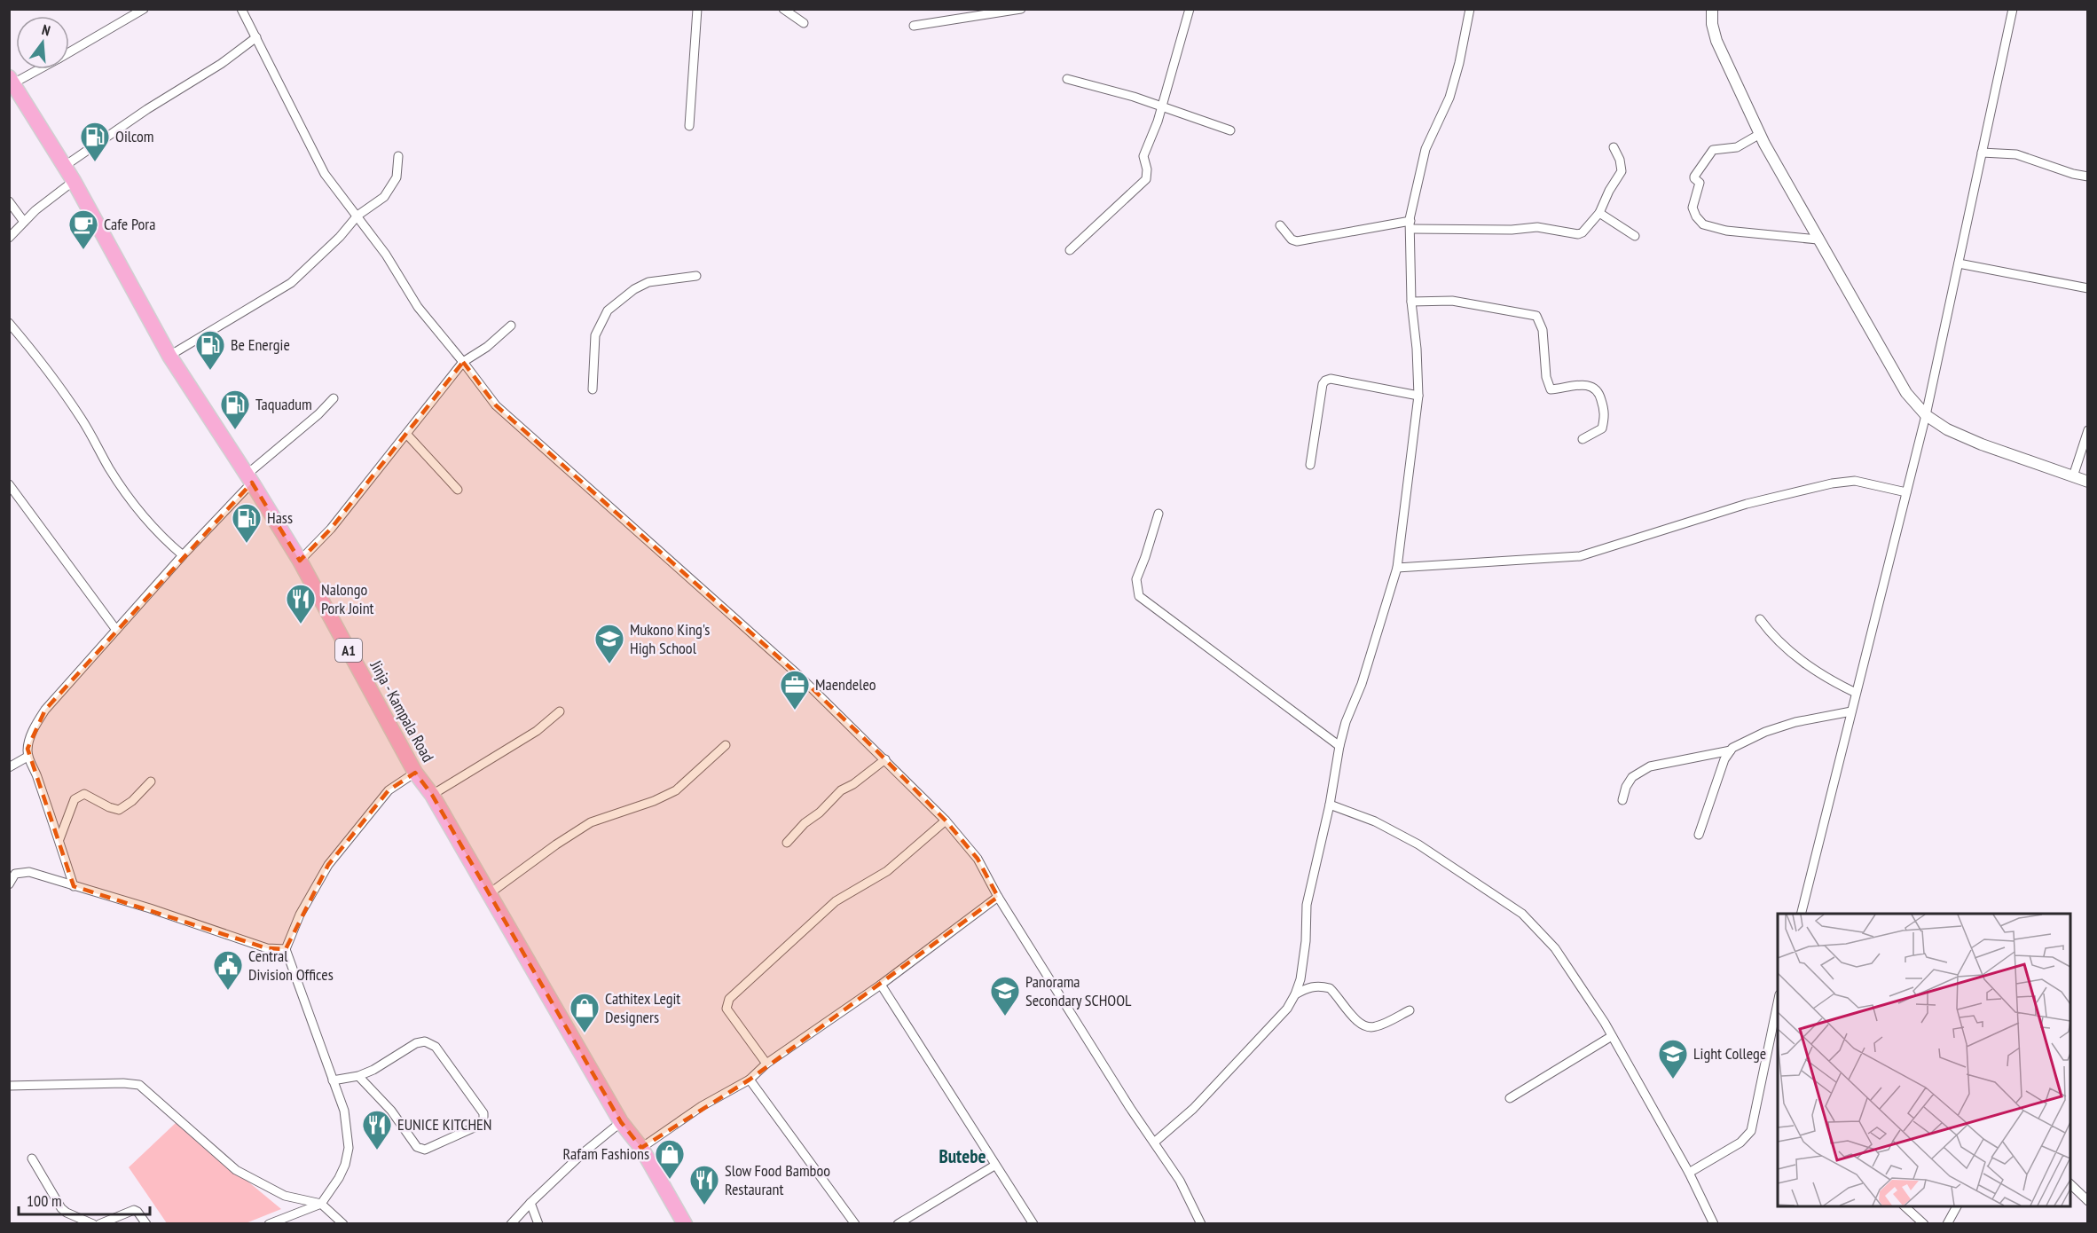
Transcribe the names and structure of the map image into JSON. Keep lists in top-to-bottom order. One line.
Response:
{"streets":{"highway":["A1","Jinja - Kampala Road"]},"districts":["Butebe"],"places":{"fuel station":["Oilcom","Be Energie","Taquadum","Hass"],"cafe":["Cafe Pora"],"restaurant":["Nalongo Pork Joint","EUNICE KITCHEN","Slow Food Bamboo Restaurant"],"school or university":["Mukono King's High School","Panorama Secondary SCHOOL","Light College"],"office":["Maendeleo"],"public building":["Central Division Offices"],"shop":["Cathitex Legit Designers","Rafam Fashions"]},"scale_bar":"100 m","north":"top"}
